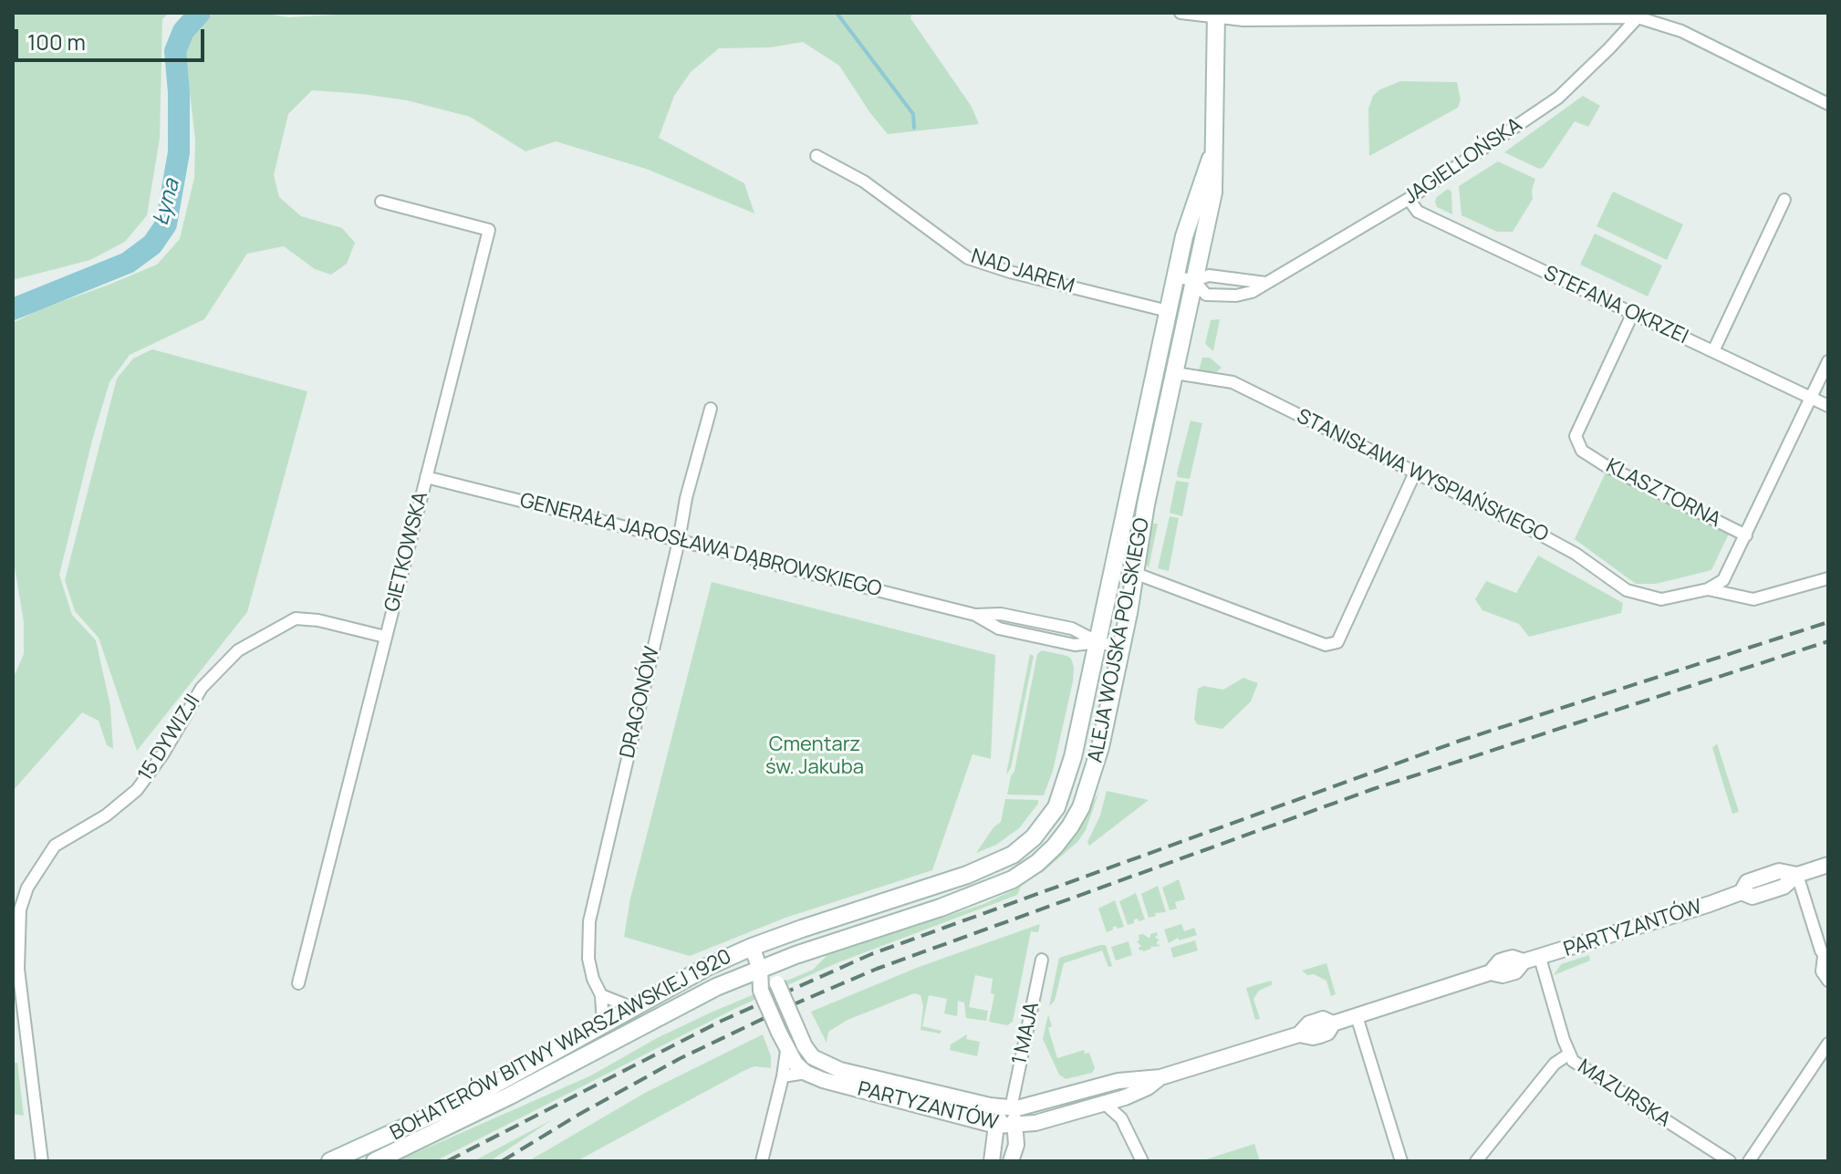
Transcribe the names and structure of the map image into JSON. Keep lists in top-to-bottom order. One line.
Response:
{"streets":{"main road":["ALEJA WOJSKA POLSKIEGO","BOHATERÓW BITWY WARSZAWSKIEJ 1920"],"street":["JAGIELLOŃSKA","NAD JAREM","STEFANA OKRZEI","STANISŁAWA WYSPIAŃSKIEGO","KLASZTORNA","GENERAŁA JAROSŁAWA DĄBROWSKIEGO","GIETKOWSKA","DRAGONÓW","15 DYWIZJI","PARTYZANTÓW","1 MAJA","MAZURSKA"]},"crossings":[["JAGIELLOŃSKA","STEFANA OKRZEI"],["JAGIELLOŃSKA","ALEJA WOJSKA POLSKIEGO"],["NAD JAREM","ALEJA WOJSKA POLSKIEGO"],["STEFANA OKRZEI","KLASZTORNA"],["STANISŁAWA WYSPIAŃSKIEGO","ALEJA WOJSKA POLSKIEGO"],["GENERAŁA JAROSŁAWA DĄBROWSKIEGO","GIETKOWSKA"],["GENERAŁA JAROSŁAWA DĄBROWSKIEGO","ALEJA WOJSKA POLSKIEGO"],["GENERAŁA JAROSŁAWA DĄBROWSKIEGO","DRAGONÓW"],["GIETKOWSKA","15 DYWIZJI"],["ALEJA WOJSKA POLSKIEGO","PARTYZANTÓW"],["ALEJA WOJSKA POLSKIEGO","BOHATERÓW BITWY WARSZAWSKIEJ 1920"],["DRAGONÓW","BOHATERÓW BITWY WARSZAWSKIEJ 1920"],["PARTYZANTÓW","1 MAJA"],["PARTYZANTÓW","BOHATERÓW BITWY WARSZAWSKIEJ 1920"],["PARTYZANTÓW","MAZURSKA"]],"water":["Łyna"],"parks":["Cmentarz św. Jakuba"],"scale_bar":"100 m"}
